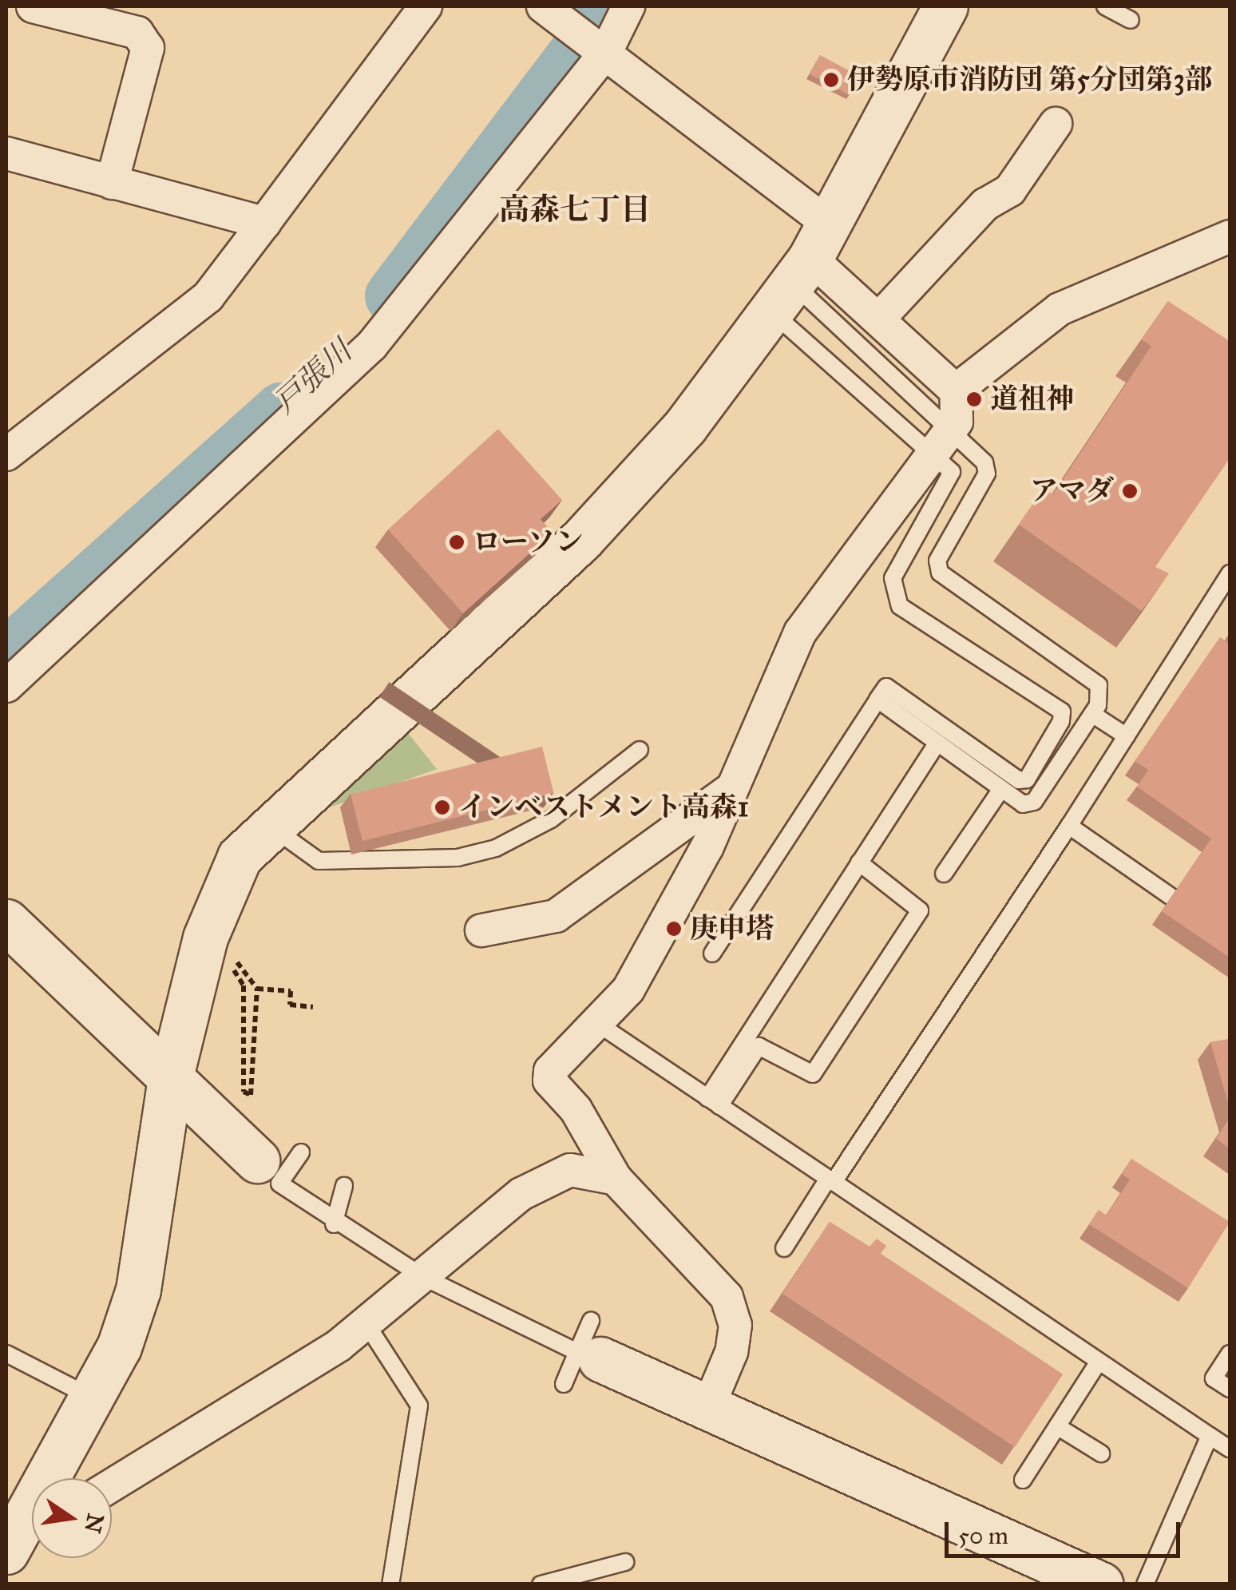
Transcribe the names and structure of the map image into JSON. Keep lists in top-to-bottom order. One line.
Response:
{"districts":["高森七丁目"],"water":["戸張川"],"places":["伊勢原市消防団 第5分団第3部","道祖神","アマダ","ローソン","インベストメント高森1","庚申塔"],"scale_bar":"50 m","north":"right"}
